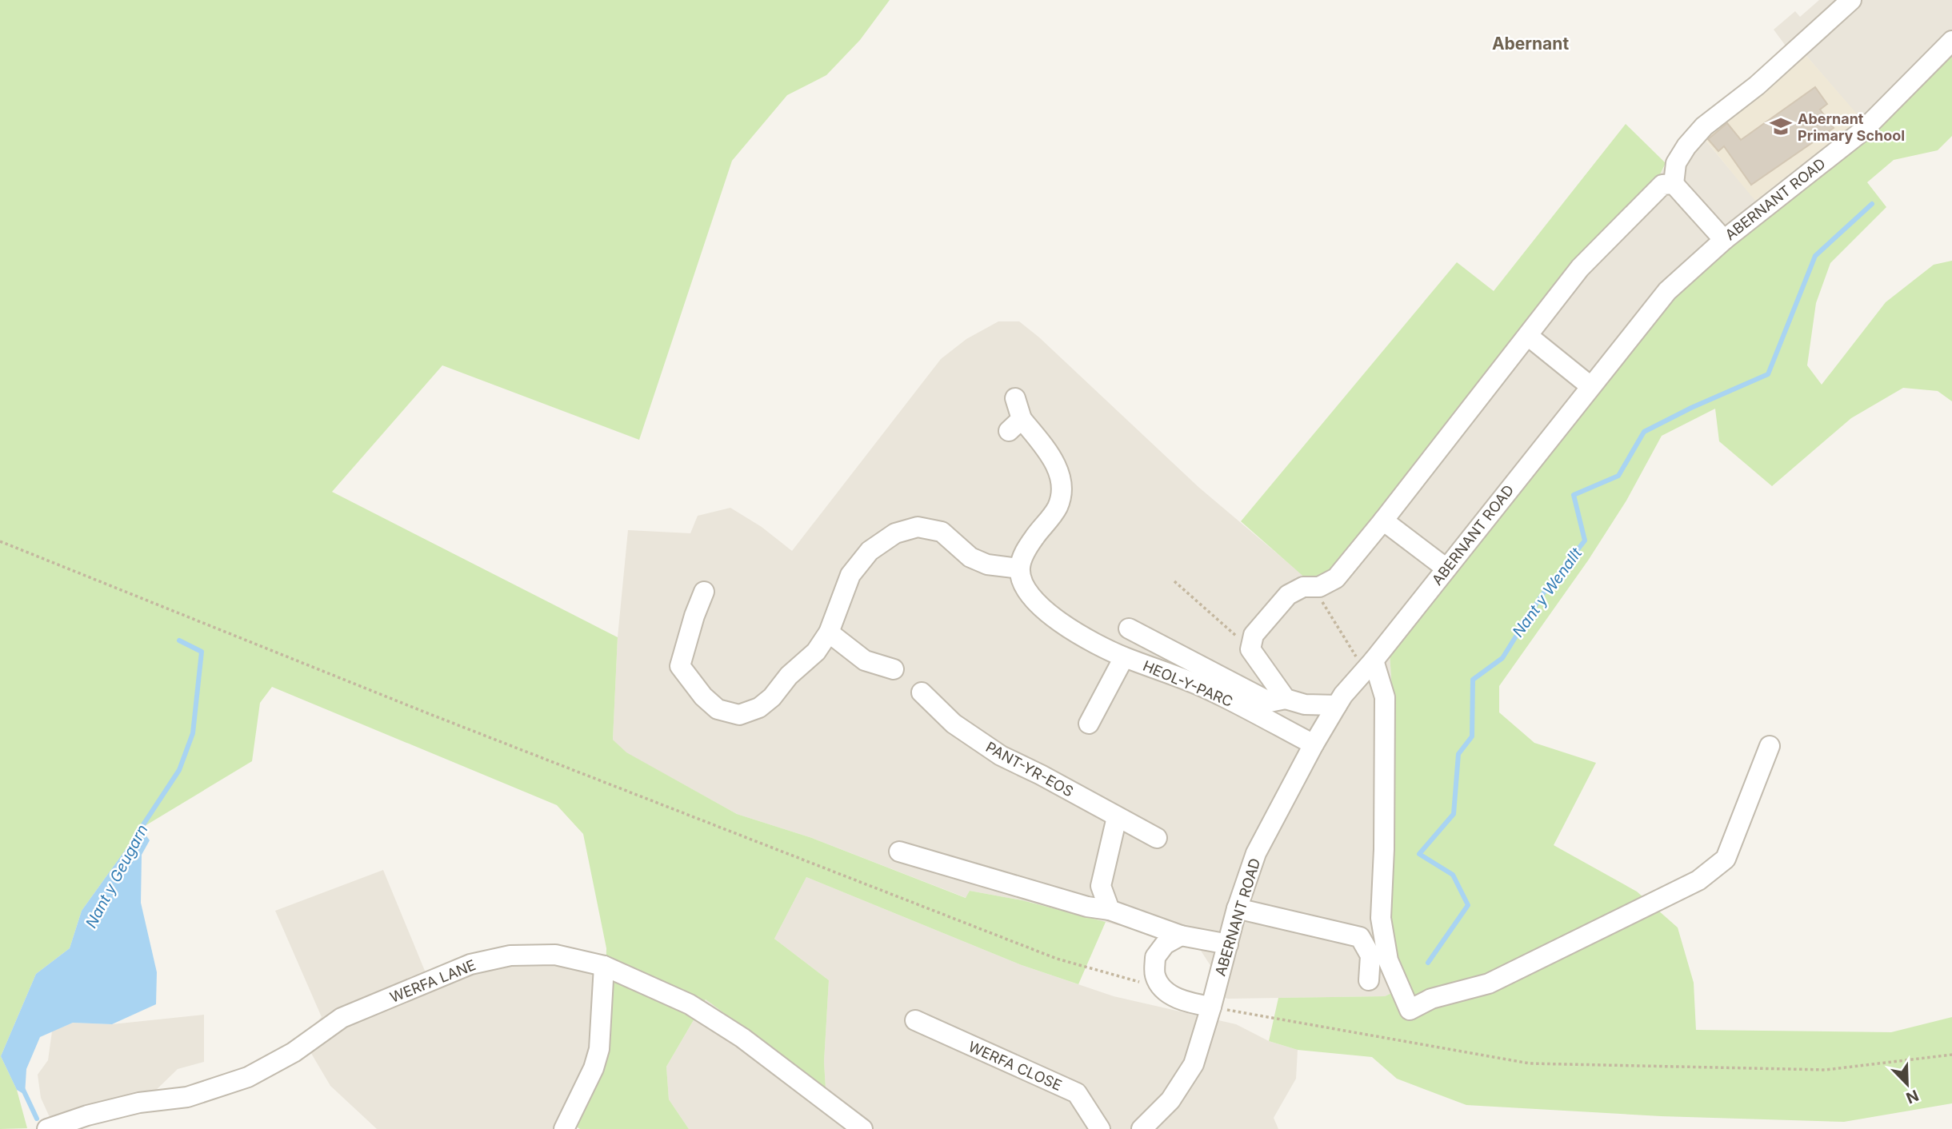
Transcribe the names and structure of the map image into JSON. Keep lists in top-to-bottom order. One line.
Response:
{"streets":{"street":["ABERNANT ROAD","HEOL-Y-PARC","PANT-YR-EOS","WERFA LANE","WERFA CLOSE"]},"crossings":[["ABERNANT ROAD","HEOL-Y-PARC"]],"districts":["Abernant"],"water":["Nant y Wenallt","Nant y Geugarn"],"places":{"school or university":["Abernant Primary School"]},"north":"bottom right"}
